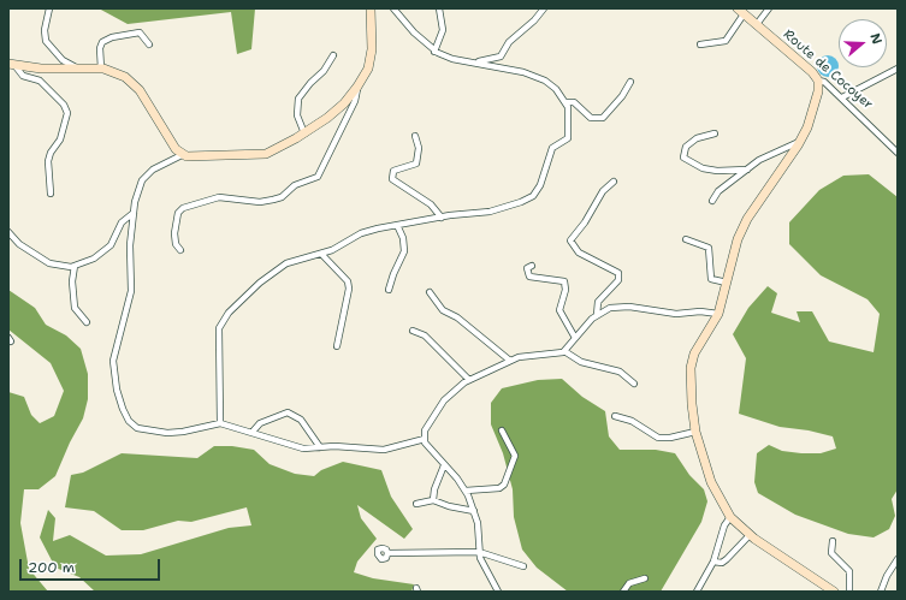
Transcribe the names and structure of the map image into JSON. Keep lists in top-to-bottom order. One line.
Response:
{"streets":{"main road":["Route de Cocoyer"]},"scale_bar":"200 m","north":"right"}
